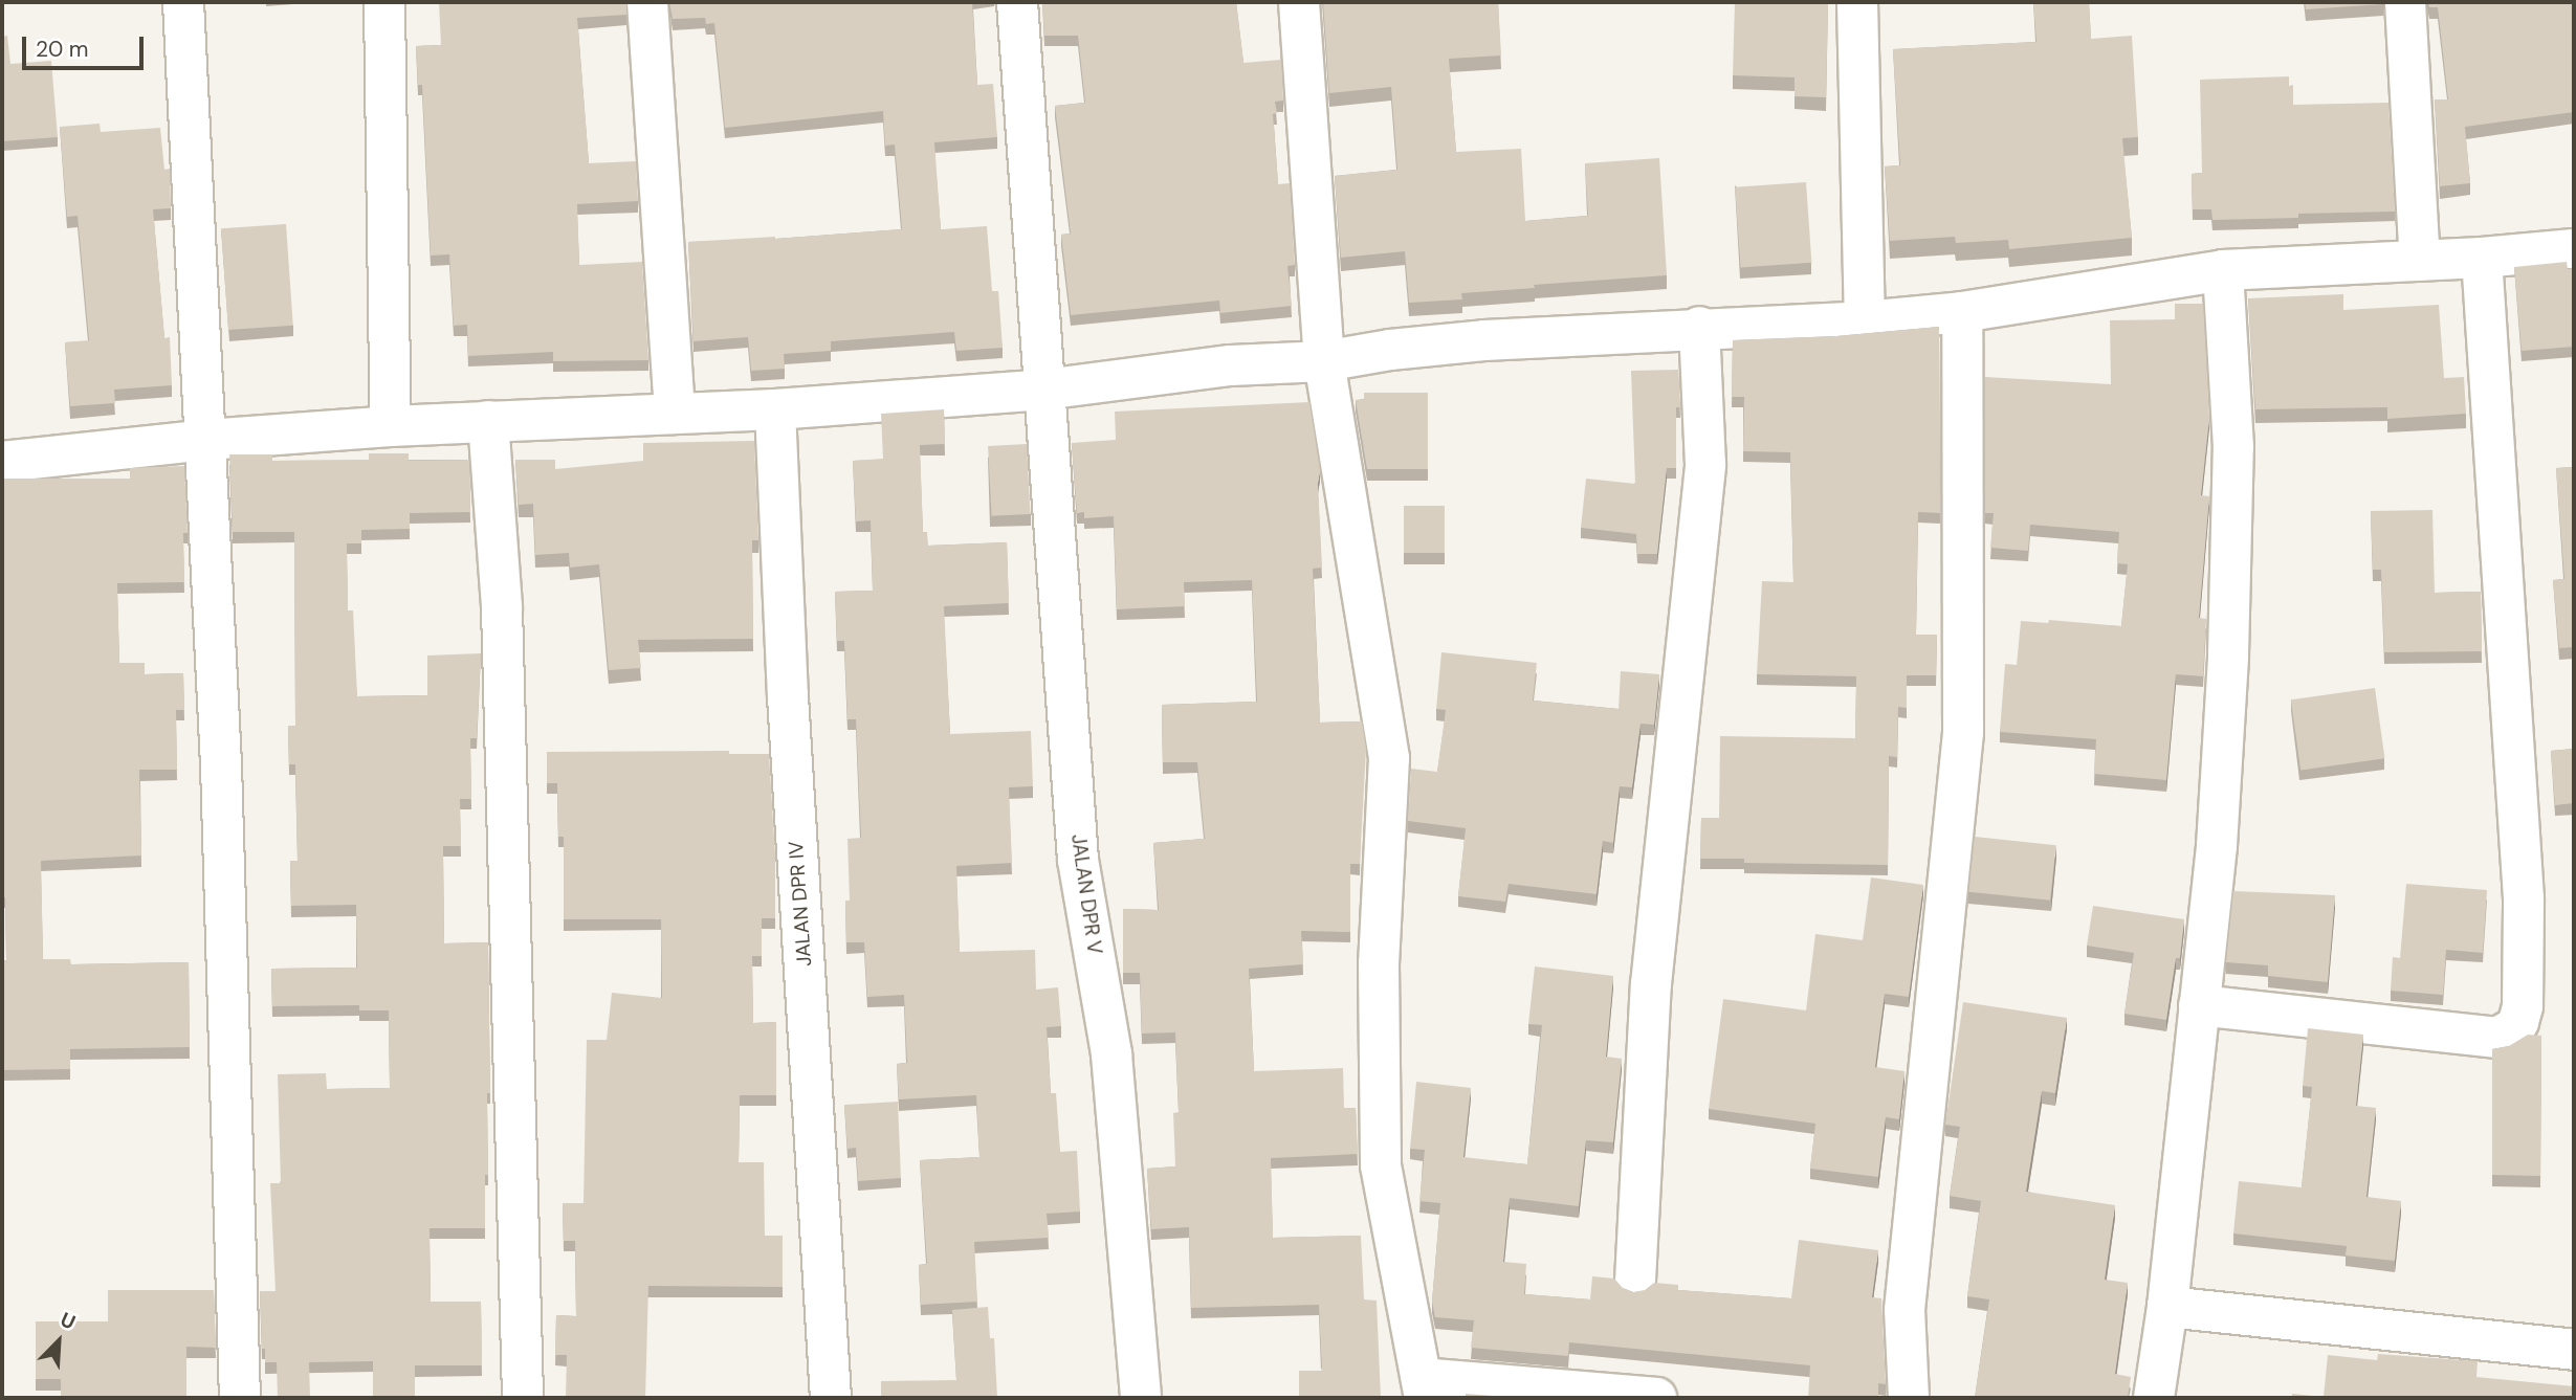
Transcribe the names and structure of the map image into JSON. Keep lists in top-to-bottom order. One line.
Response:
{"streets":{"street":["JALAN DPR V","JALAN DPR IV"]},"scale_bar":"20 m","north":"top right"}
